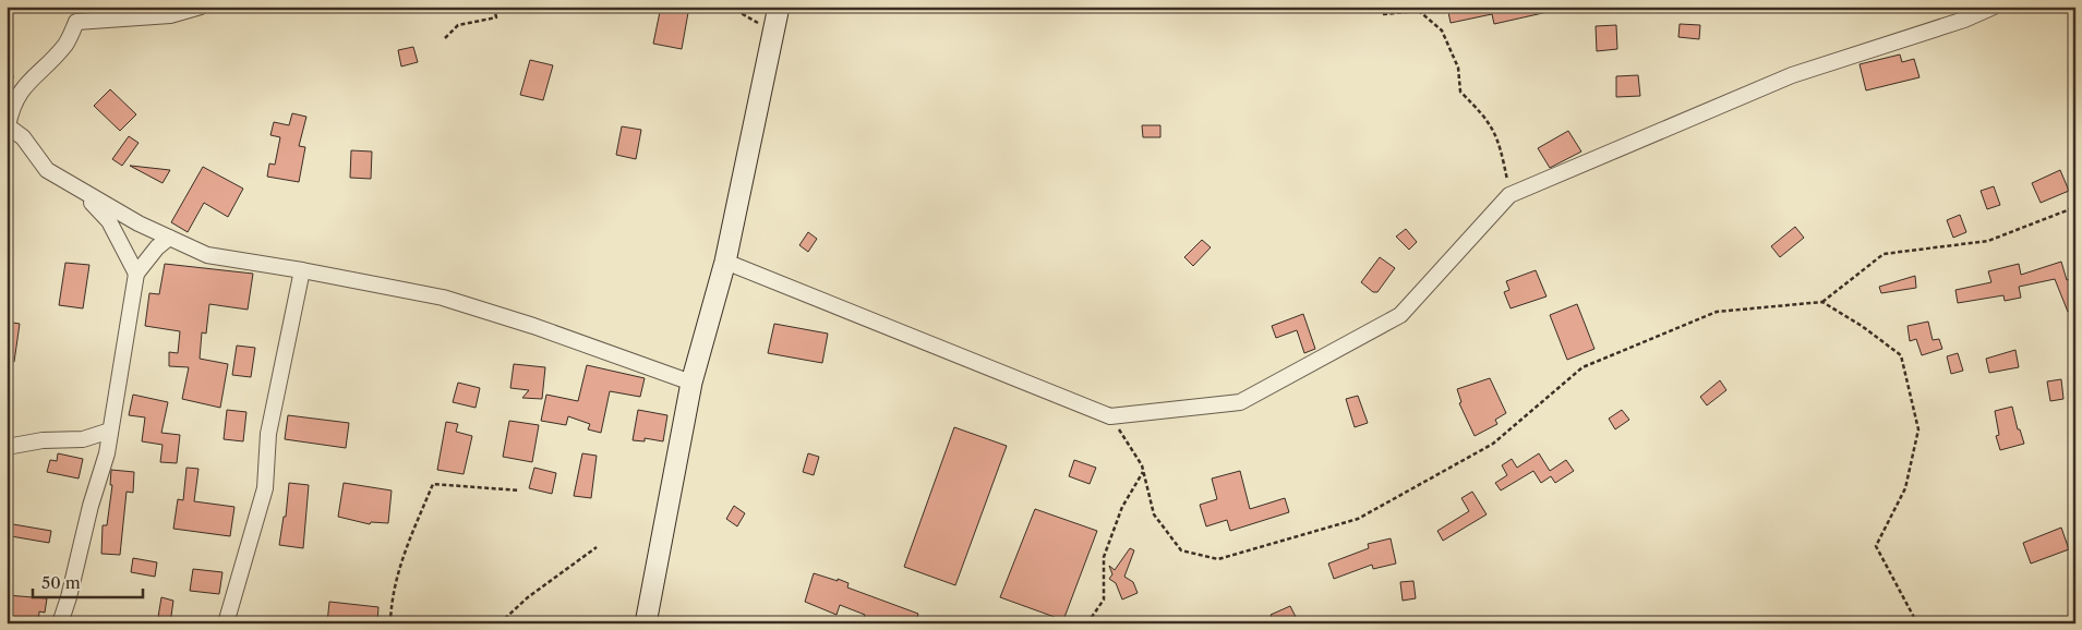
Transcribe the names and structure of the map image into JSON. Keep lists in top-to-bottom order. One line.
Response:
{"scale_bar":"50 m"}
